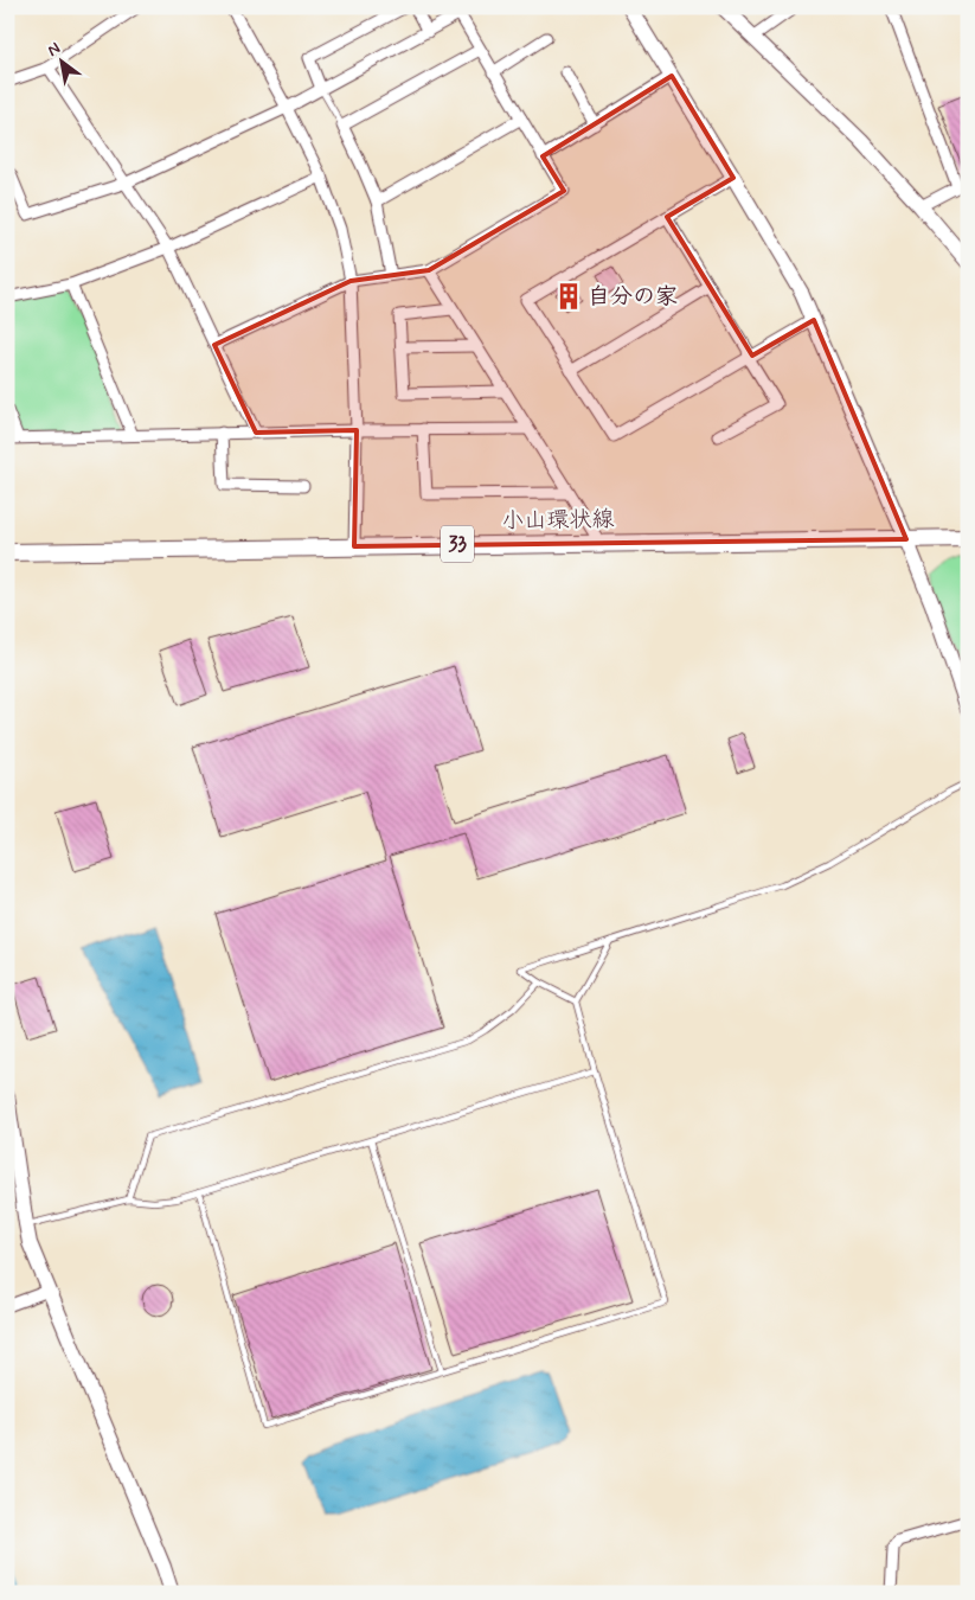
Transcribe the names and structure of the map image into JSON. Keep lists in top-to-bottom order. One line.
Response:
{"streets":{"main road":["小山環状線","33"]},"places":{"building":["自分の家"]},"north":"top left"}
